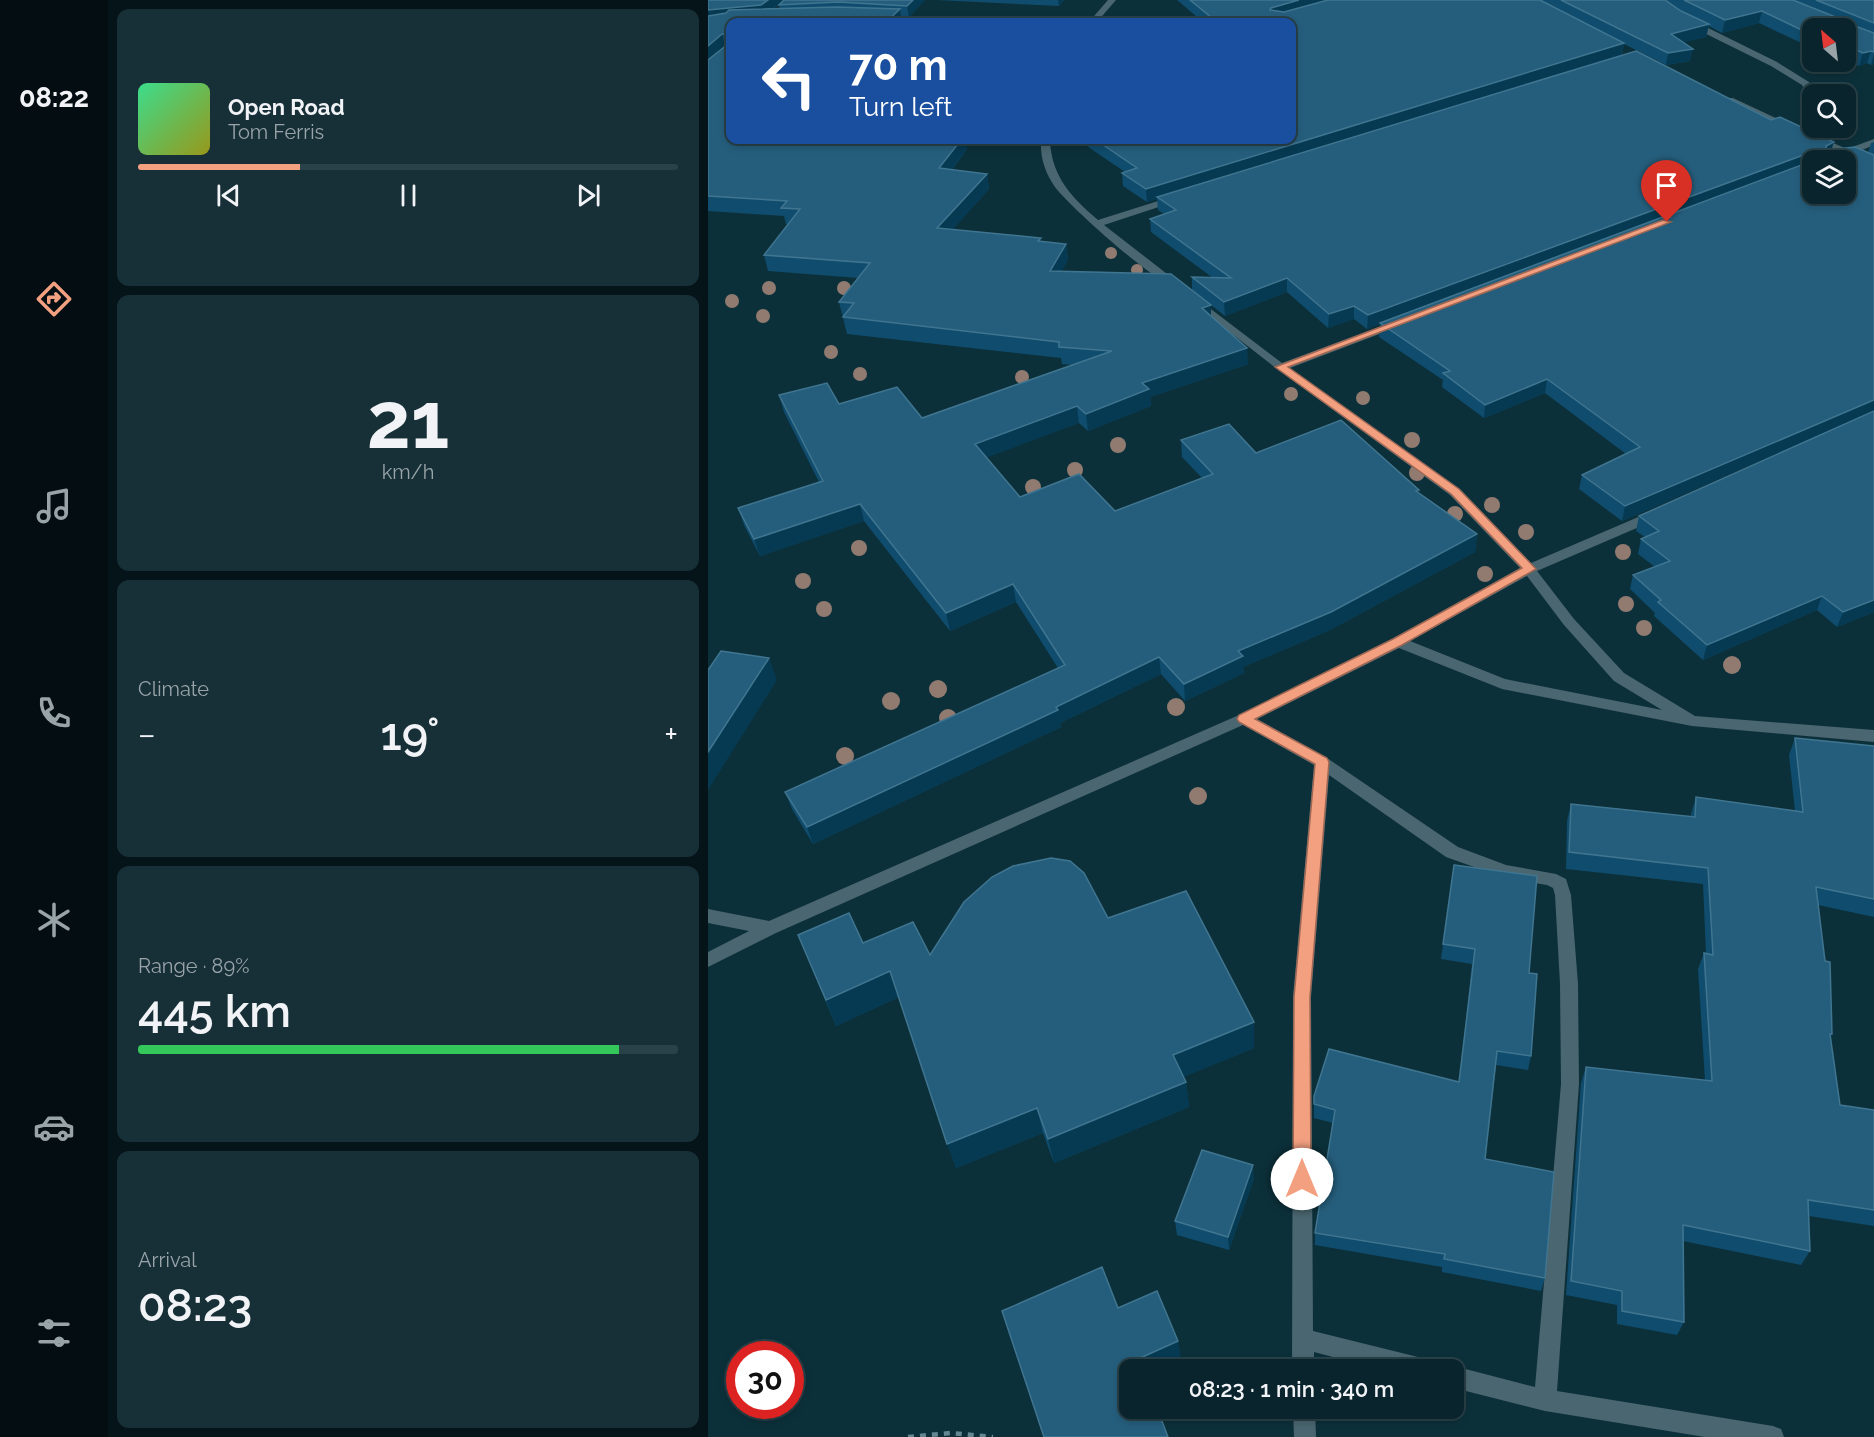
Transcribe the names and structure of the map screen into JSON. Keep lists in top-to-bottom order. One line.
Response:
{"north":"top left","page":{"tabs":"08:22","turn":["70 m","Turn left"],"song":["Open Road","Tom Ferris"],"tile":[["21","km/h"],"Climate",["Range · 89%","445 km"],["Arrival","08:23"]],"heat":["−","19°","+"],"limit":"30","trip":"08:23 · 1 min · 340 m"}}
